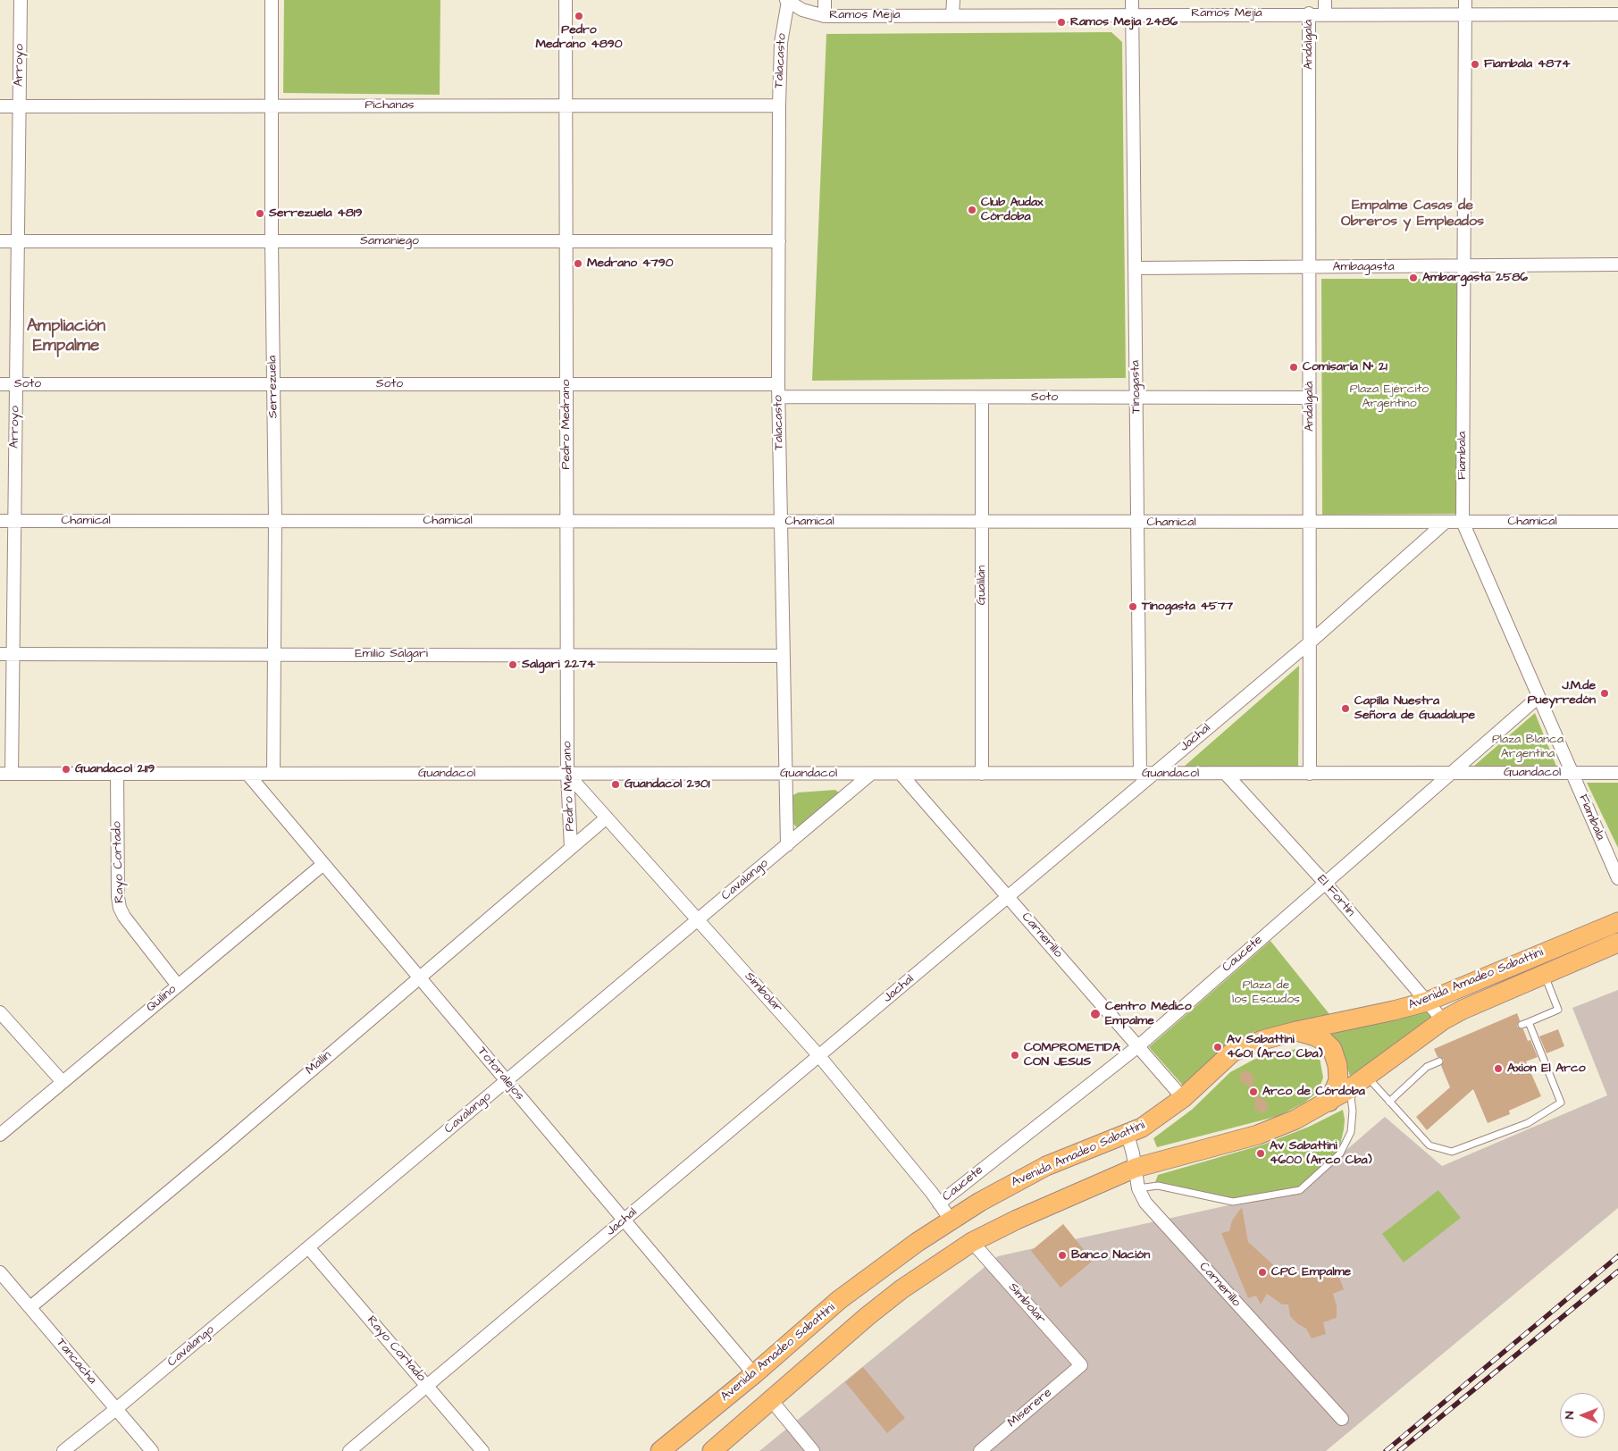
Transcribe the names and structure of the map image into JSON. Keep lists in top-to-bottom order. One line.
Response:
{"streets":{"main road":["Avenida Amadeo Sabattini"],"street":["Ramos Mejía","Andalgalá","Talacasto","Arroyo","Pichanas","Samaniego","Ambagasta","Soto","Serrezuela","Tinogasta","Pedro Medrano","Fiambala","Chamical","Gualilán","Emilio Salgari","Jachal","Guandacol","Rayo Cortado","Cavalango","El Fortín","Carnerillo","Caucete","Simbolar","Quilino","Mallín","Totoralejos","Tancacha","Miserere"]},"crossings":[["Ramos Mejía","Andalgalá"],["Ramos Mejía","Talacasto"],["Ramos Mejía","Tinogasta"],["Ramos Mejía","Fiambala"],["Andalgalá","Ambagasta"],["Andalgalá","Soto"],["Andalgalá","Chamical"],["Andalgalá","Jachal"],["Andalgalá","Guandacol"],["Talacasto","Pichanas"],["Talacasto","Samaniego"],["Talacasto","Soto"],["Talacasto","Chamical"],["Talacasto","Emilio Salgari"],["Talacasto","Guandacol"],["Talacasto","Cavalango"],["Arroyo","Pichanas"],["Arroyo","Samaniego"],["Arroyo","Soto"],["Arroyo","Chamical"],["Arroyo","Emilio Salgari"],["Arroyo","Guandacol"],["Pichanas","Serrezuela"],["Pichanas","Pedro Medrano"],["Samaniego","Serrezuela"],["Samaniego","Pedro Medrano"],["Ambagasta","Tinogasta"],["Ambagasta","Fiambala"],["Soto","Serrezuela"],["Soto","Tinogasta"],["Soto","Pedro Medrano"],["Soto","Gualilán"],["Serrezuela","Chamical"],["Serrezuela","Emilio Salgari"],["Serrezuela","Guandacol"],["Tinogasta","Chamical"],["Tinogasta","Guandacol"],["Pedro Medrano","Chamical"],["Pedro Medrano","Emilio Salgari"],["Pedro Medrano","Guandacol"],["Pedro Medrano","Simbolar"],["Pedro Medrano","Mallín"],["Fiambala","Chamical"],["Fiambala","Guandacol"],["Fiambala","Caucete"],["Chamical","Gualilán"],["Chamical","Jachal"],["Gualilán","Guandacol"],["Jachal","Guandacol"],["Jachal","Rayo Cortado"],["Jachal","Carnerillo"],["Jachal","Simbolar"],["Jachal","Totoralejos"],["Guandacol","Rayo Cortado"],["Guandacol","Cavalango"],["Guandacol","El Fortín"],["Guandacol","Carnerillo"],["Guandacol","Caucete"],["Guandacol","Simbolar"],["Guandacol","Totoralejos"],["Rayo Cortado","Cavalango"],["Rayo Cortado","Quilino"],["Cavalango","Simbolar"],["Cavalango","Totoralejos"],["Cavalango","Tancacha"],["El Fortín","Caucete"],["El Fortín","Avenida Amadeo Sabattini"],["Carnerillo","Caucete"],["Carnerillo","Avenida Amadeo Sabattini"],["Caucete","Simbolar"],["Avenida Amadeo Sabattini","Simbolar"],["Avenida Amadeo Sabattini","Totoralejos"],["Simbolar","Mallín"],["Simbolar","Miserere"],["Quilino","Totoralejos"],["Mallín","Totoralejos"],["Mallín","Tancacha"]],"districts":["Empalme Casas de Obreros y Empleados","Ampliación Empalme"],"parks":["Plaza Ejército Argentino","Plaza Blanca Argentina","Plaza de los Escudos"],"places":["Pedro Medrano 4890","Ramos Mejia 2486","Fiambala 4874","Club Audax Córdoba","Serrezuela 4819","Medrano 4790","Ambargasta 2586","Comisaría N° 21","Tinogasta 4577","Salgari 2274","J.M.de Pueyrredón","Capilla Nuestra Señora de Guadalupe","Guandacol 2119","Guandacol 2301","Centro Médico Empalme","Av Sabattini 4601 (Arco Cba)","COMPROMETIDA CON JESUS","Axion El Arco","Arco de Córdoba","Av Sabattini 4600 (Arco Cba)","Banco Nación","CPC Empalme"],"north":"left"}
